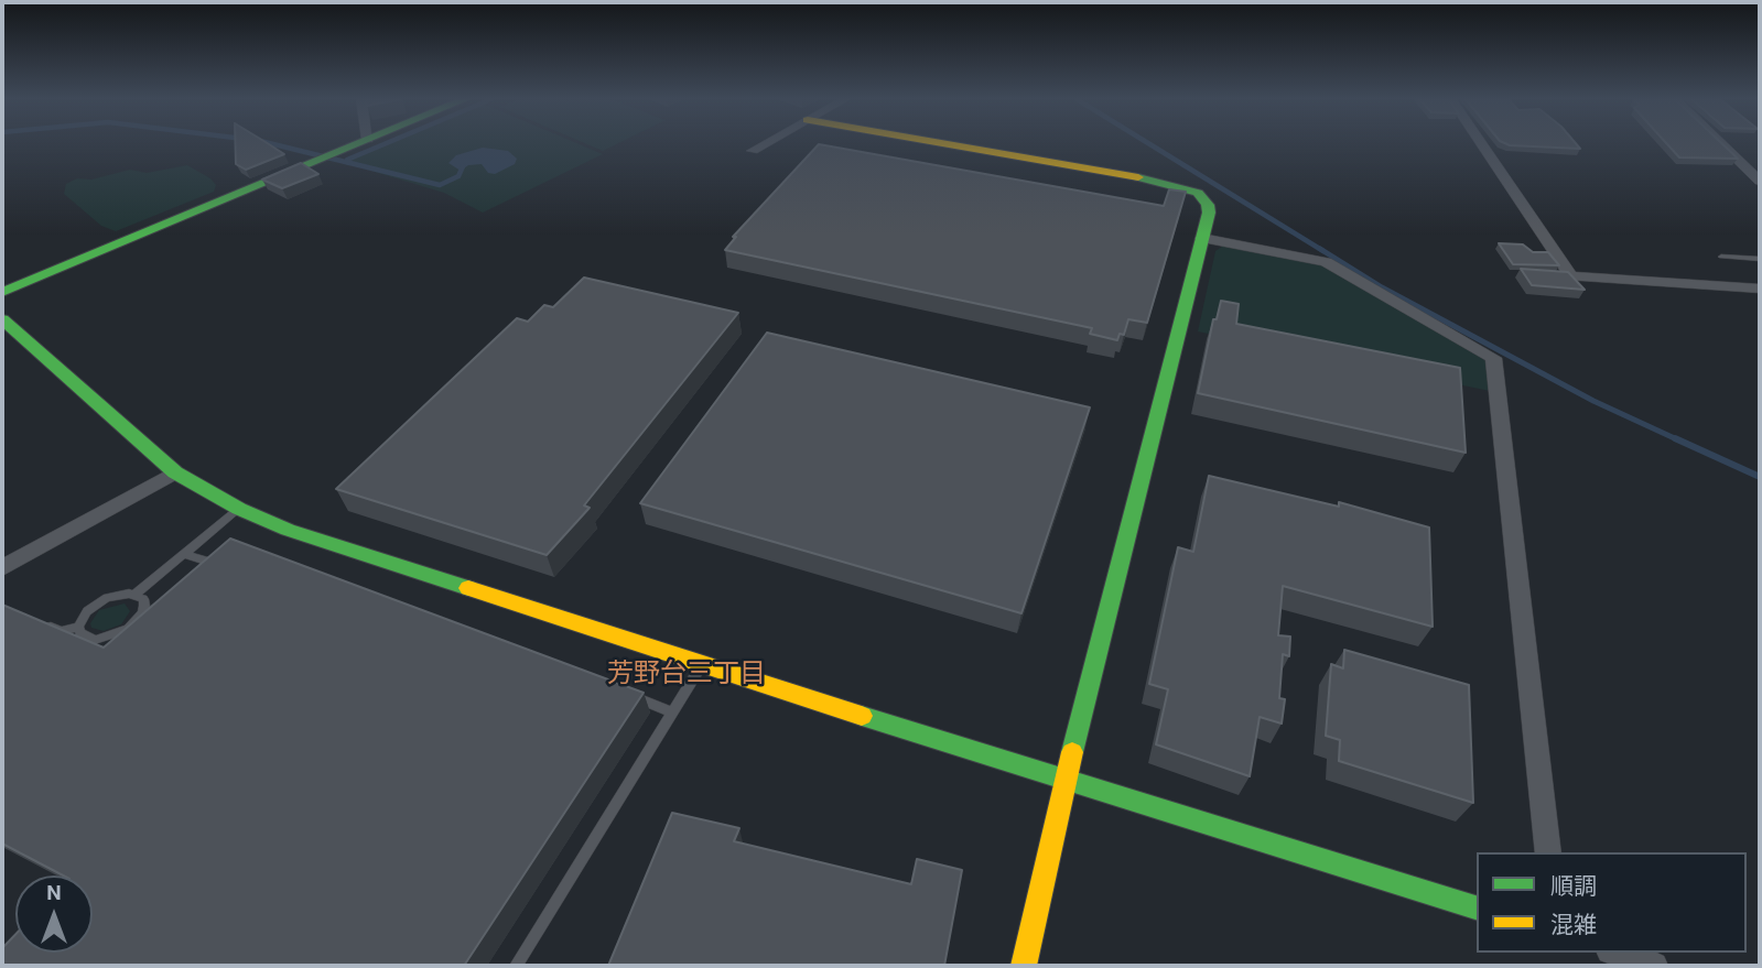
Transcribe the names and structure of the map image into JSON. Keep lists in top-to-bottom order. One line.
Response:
{"districts":["芳野台三丁目"],"legend":["順調","混雑"],"north":"top"}
